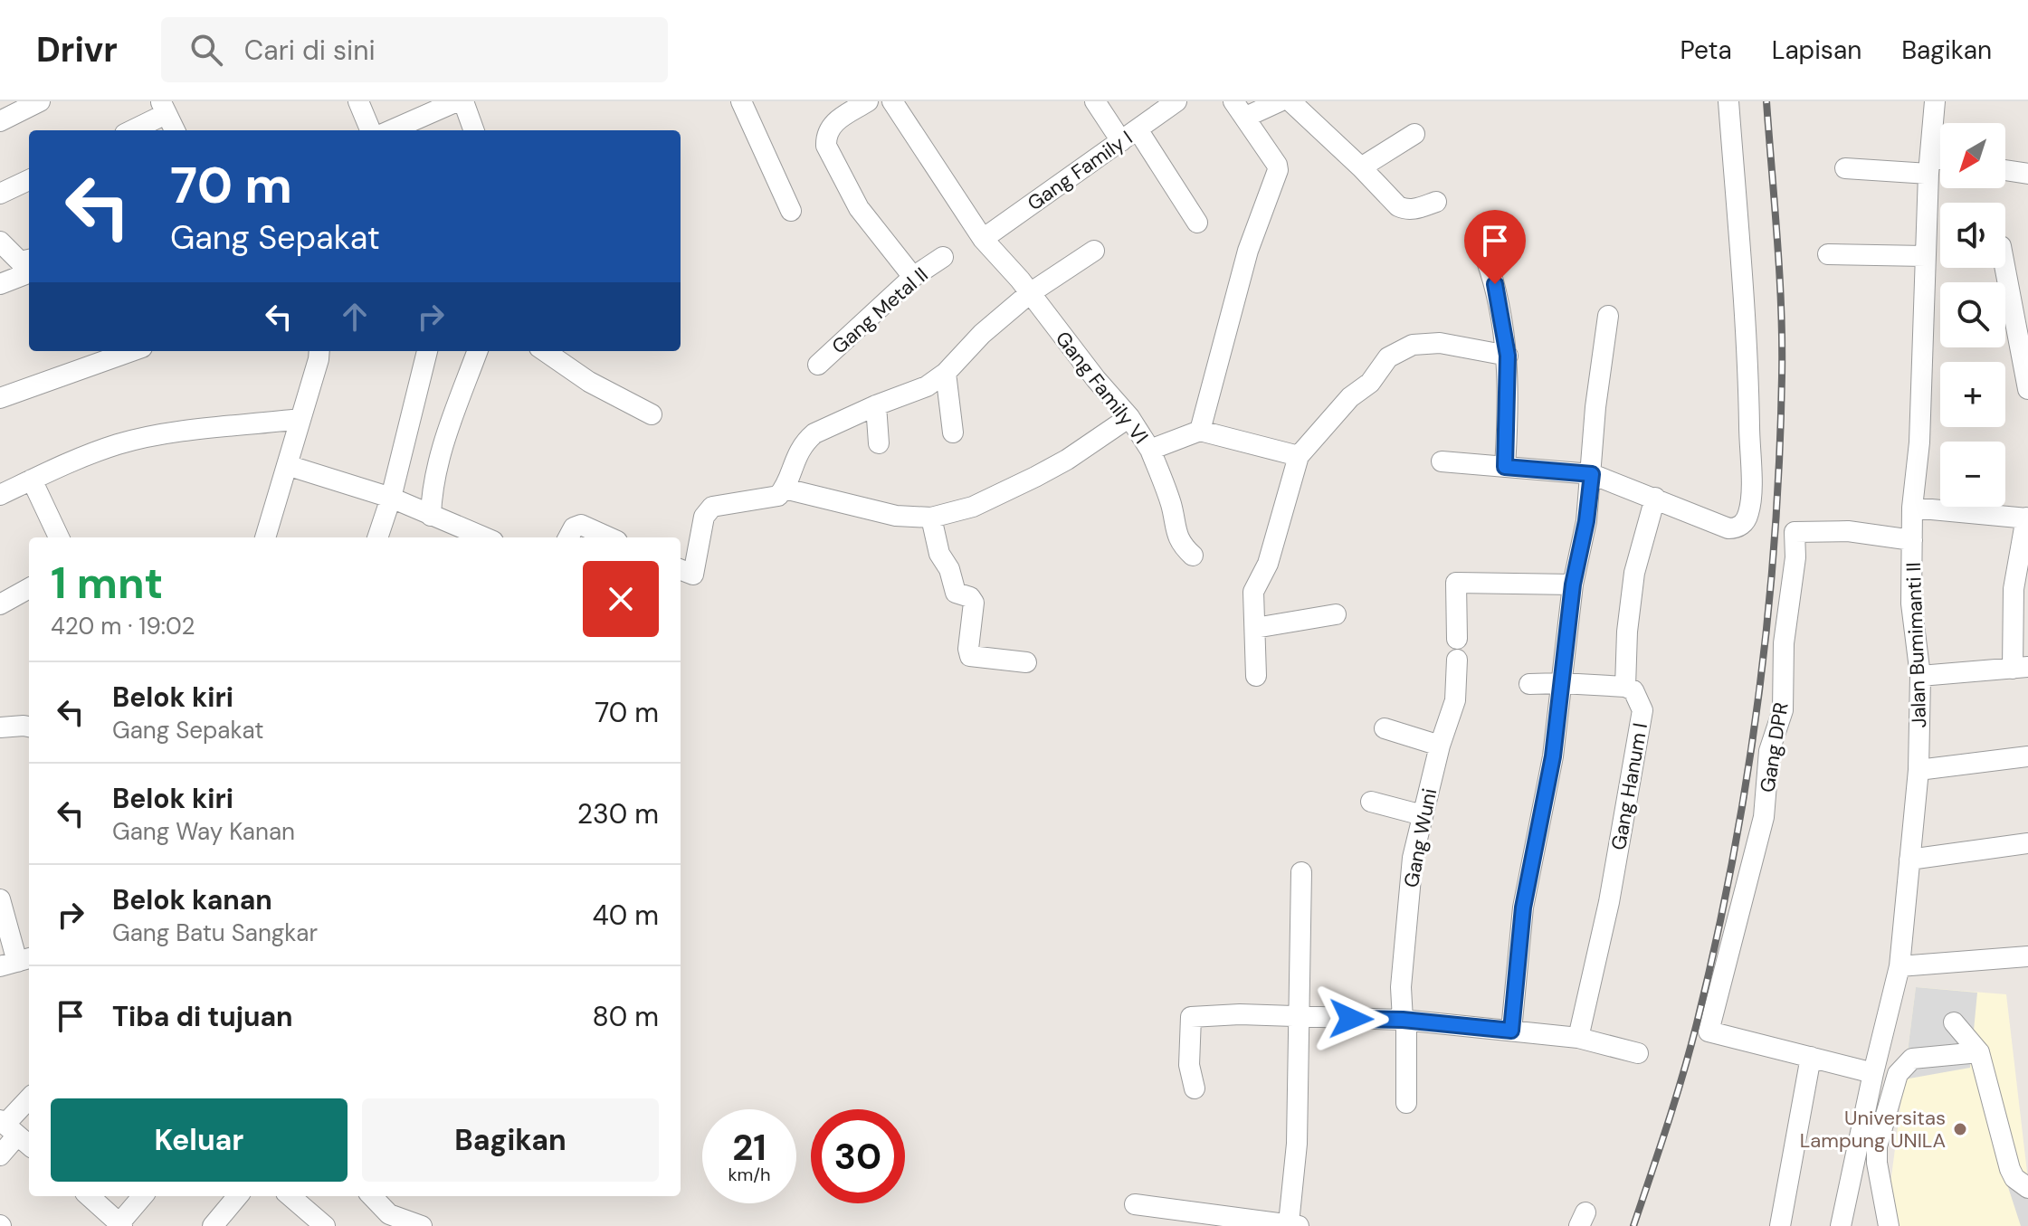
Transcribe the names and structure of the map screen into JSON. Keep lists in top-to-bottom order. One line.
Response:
{"streets":{"street":["Gang Family I","Gang Metal II","Gang Family VI","Jalan Bumimanti II","Gang DPR","Gang Hanum I","Gang Wuni"]},"crossings":[["Gang Family I","Gang Family VI"],["Jalan Bumimanti II","Gang DPR"]],"places":["Universitas Lampung UNILA"],"north":"bottom left","page":{"header":"Drivr","search":"Cari di sini","nav":["Peta","Lapisan","Bagikan"],"map_buttons":["+","−"],"turn":["70 m","Gang Sepakat"],"heading":["1 mnt","420 m · 19:02"],"list":[{"name":"Belok kiri","note":"Gang Sepakat","value":"70 m"},{"name":"Belok kiri","note":"Gang Way Kanan","value":"230 m"},{"name":"Belok kanan","note":"Gang Batu Sangkar","value":"40 m"},{"name":"Tiba di tujuan","value":"80 m"}],"buttons":["Keluar","Bagikan"],"speed":"21 km/h","limit":"30"}}
